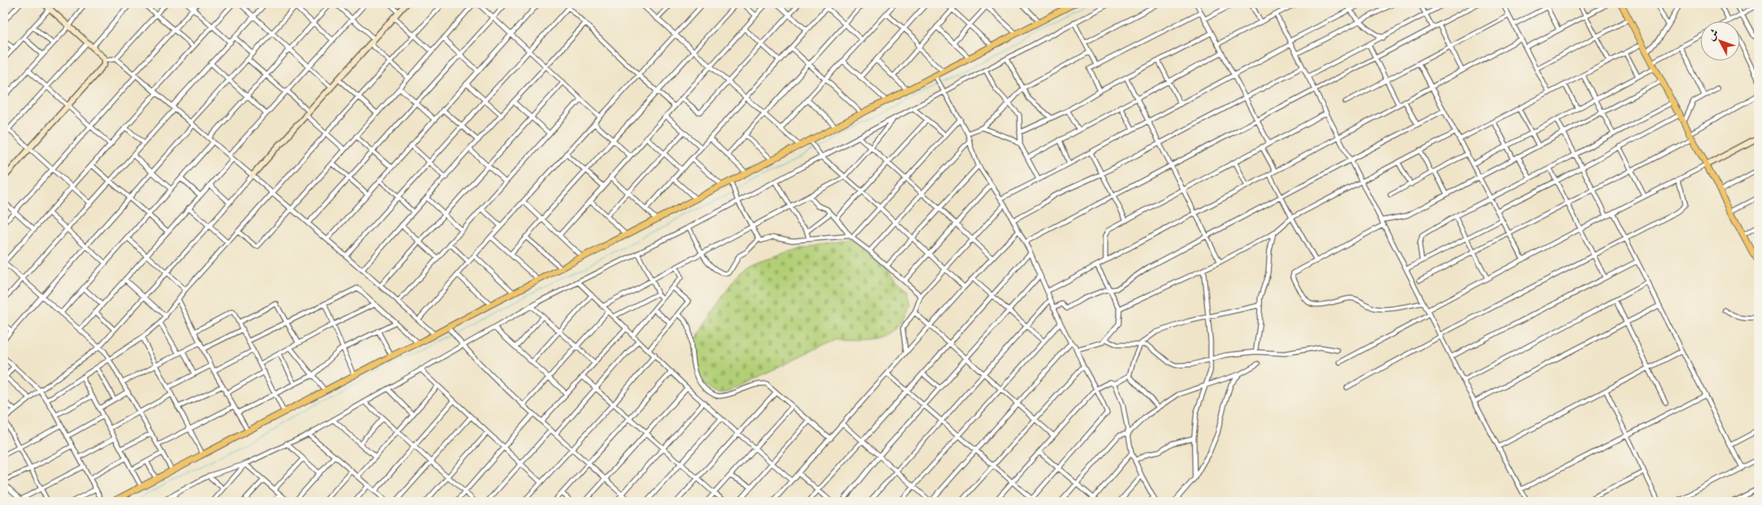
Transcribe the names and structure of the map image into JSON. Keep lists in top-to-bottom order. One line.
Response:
{"north":"top left"}
